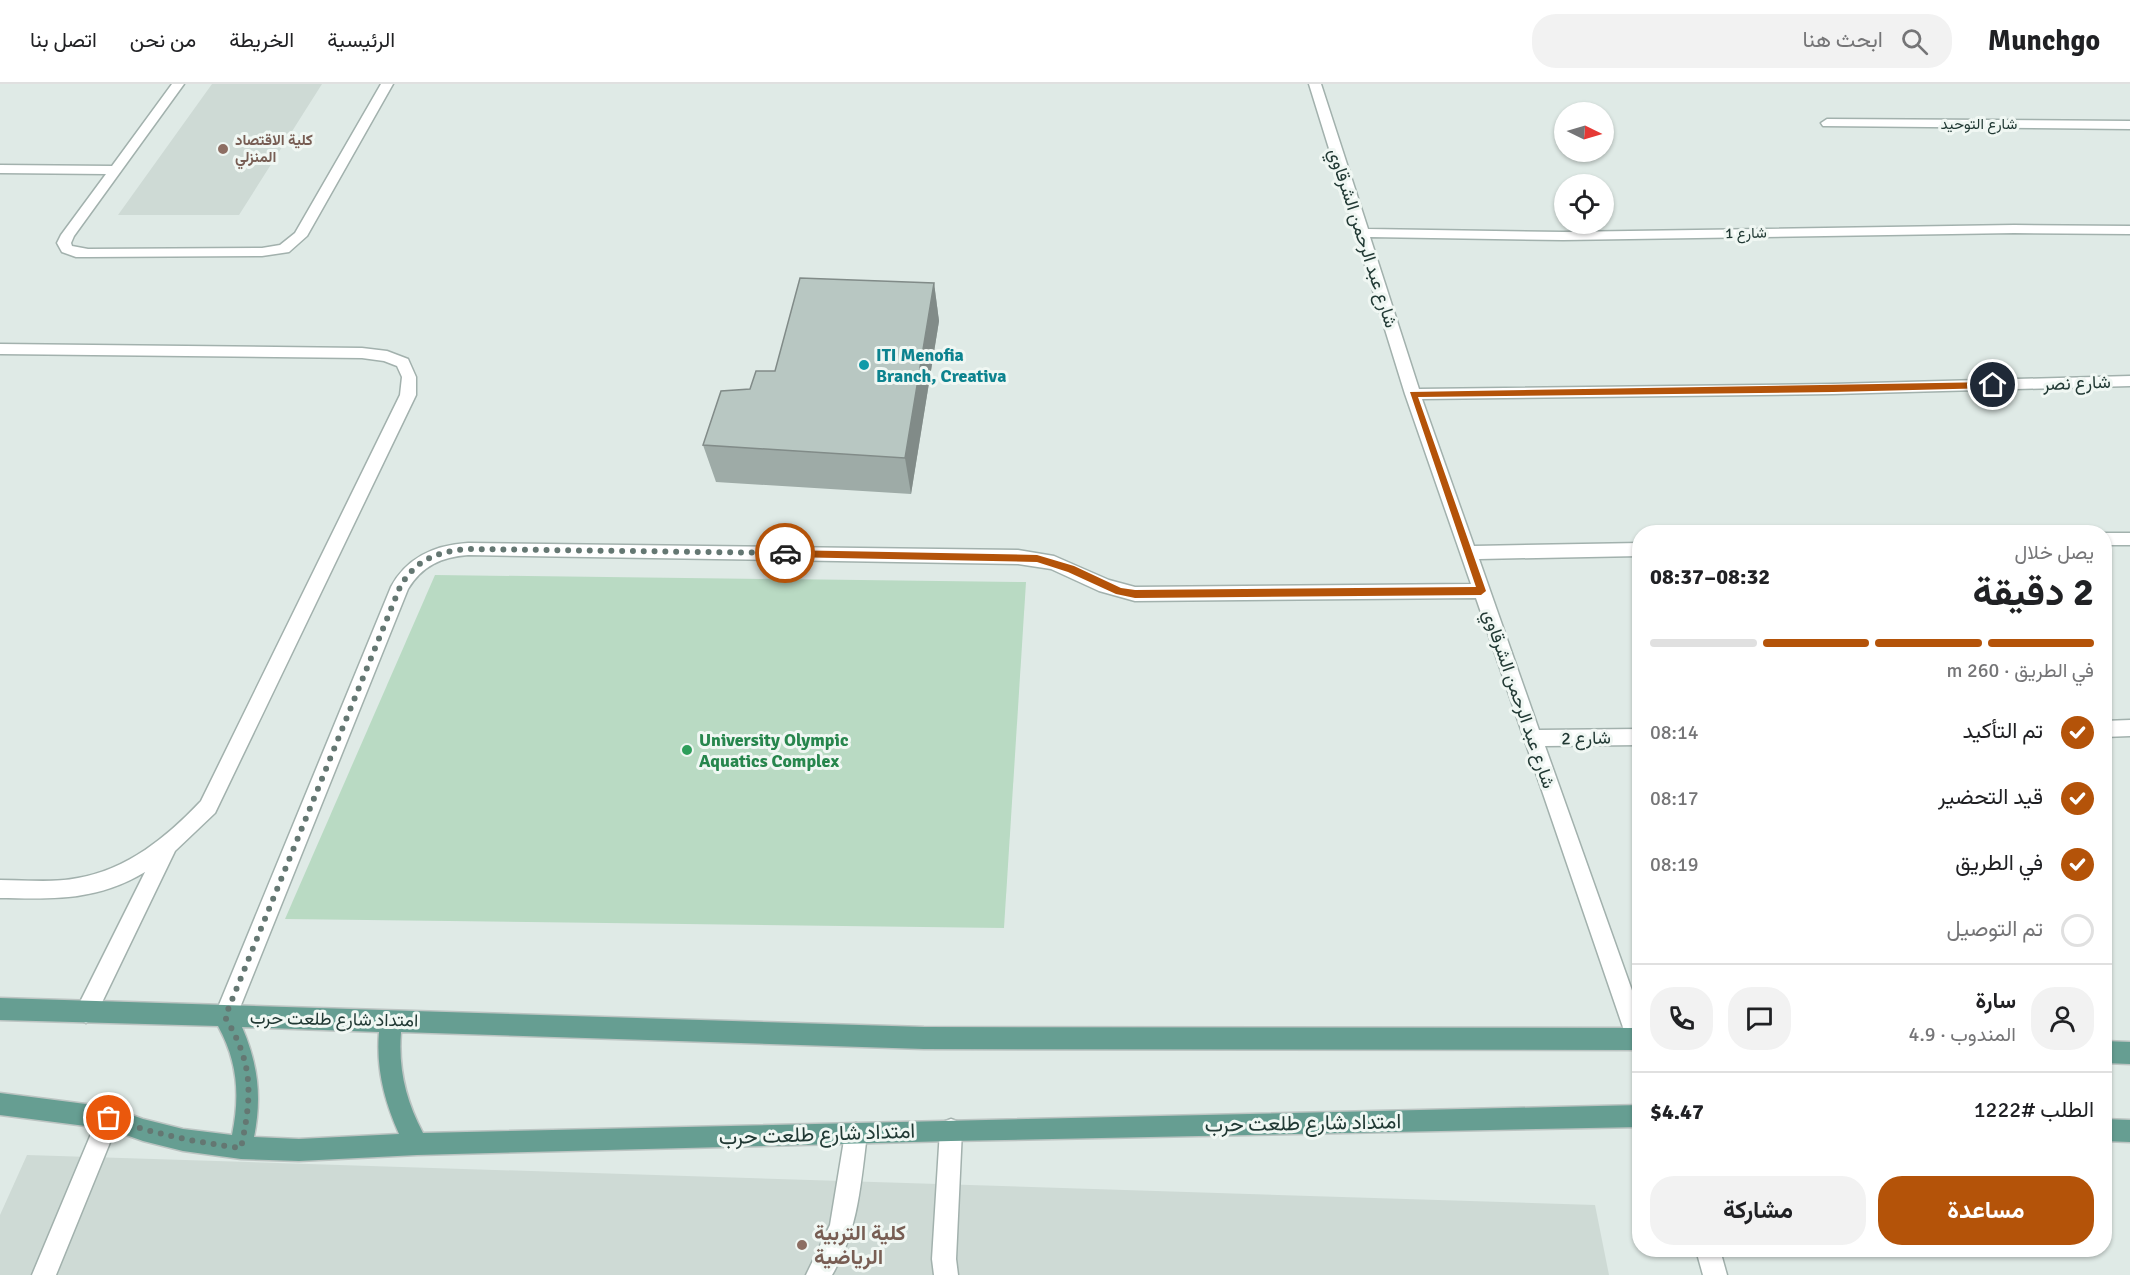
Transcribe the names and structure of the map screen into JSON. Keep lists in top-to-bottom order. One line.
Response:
{"streets":{"main road":["امتداد شارع طلعت حرب"],"street":["شارع التوحيد","شارع 1","شارع عبد الرحمن الشرقاوي","شارع نصر","شارع 2"]},"crossings":[["شارع 1","شارع عبد الرحمن الشرقاوي"],["شارع عبد الرحمن الشرقاوي","شارع نصر"],["شارع عبد الرحمن الشرقاوي","شارع 2"]],"places":["كلية الاقتصاد المنزلي","ITI Menofia Branch, Creativa","University Olympic Aquatics Complex","كلية التربية الرياضية"],"north":"right","page":{"header":"Munchgo","search":"ابحث هنا","nav":["الرئيسية","الخريطة","من نحن","اتصل بنا"],"heading":["2 دقيقة","يصل خلال","08:32–08:37"],"panel":["سارة","المندوب · 4.9","الطلب #1222","$4.47"],"bar":"في الطريق · 260 m","list":[["تم التأكيد","08:14"],["قيد التحضير","08:17"],["في الطريق","08:19"],"تم التوصيل"],"buttons":["مساعدة","مشاركة"]}}
